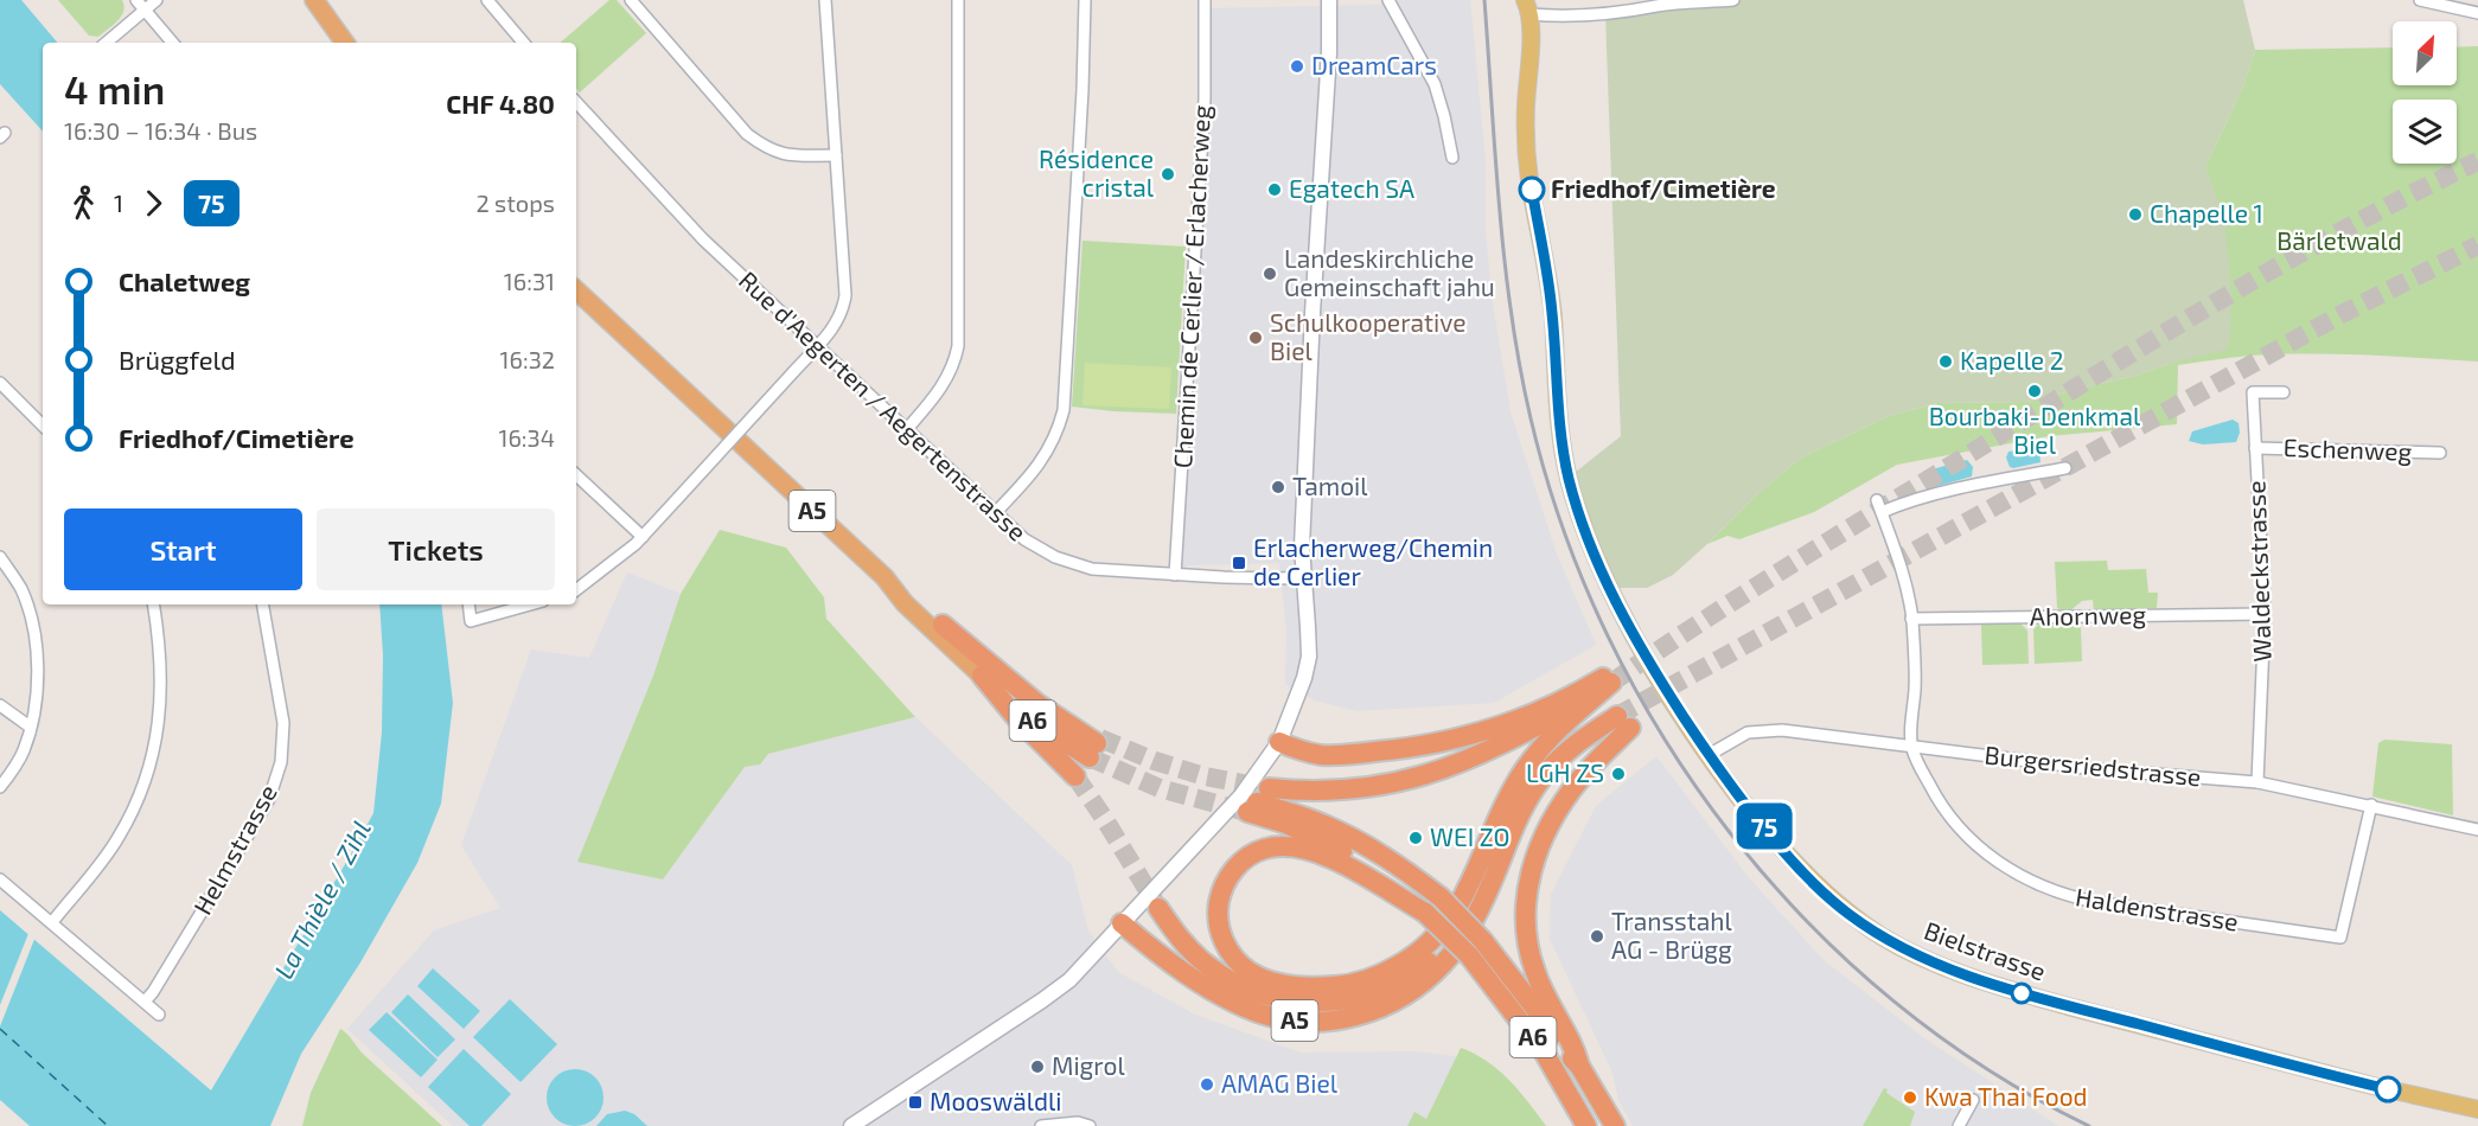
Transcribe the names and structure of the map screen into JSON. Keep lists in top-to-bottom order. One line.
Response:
{"streets":{"highway":["A5","A6"],"main road":["Bielstrasse"],"street":["Chemin de Cerlier / Erlacherweg","Rue d'Aegerten / Aegertenstrasse","Eschenweg","Waldeckstrasse","Ahornweg","Burgersriedstrasse","Helmstrasse","Haldenstrasse"]},"crossings":[["Chemin de Cerlier / Erlacherweg","Rue d'Aegerten / Aegertenstrasse"],["Eschenweg","Waldeckstrasse"],["A5","A6"],["Waldeckstrasse","Ahornweg"],["Waldeckstrasse","Burgersriedstrasse"],["Ahornweg","Haldenstrasse"],["Burgersriedstrasse","Haldenstrasse"],["Burgersriedstrasse","Bielstrasse"]],"water":["La Thièle / Zihl"],"parks":["Bärletwald"],"places":{"other":["DreamCars","Résidence cristal","Egatech SA","Friedhof/Cimetière","Chapelle 1","Landeskirchliche Gemeinschaft jahu","Schulkooperative Biel","Kapelle 2","Bourbaki-Denkmal Biel","Tamoil","LGH ZS","WEI ZO","Transstahl AG - Brügg","Migrol","AMAG Biel","Kwa Thai Food"],"transit":["Erlacherweg/Chemin de Cerlier","Mooswäldli"]},"lines":["bus line 75"],"north":"top right","page":{"on_map":"75","heading":["4 min","16:30 – 16:34 · Bus","CHF 4.80"],"legs":["1","75","2 stops"],"list":[{"name":"Chaletweg","value":"16:31"},{"name":"Brüggfeld","value":"16:32"},{"name":"Friedhof/Cimetière","value":"16:34"}],"buttons":["Start","Tickets"]}}
